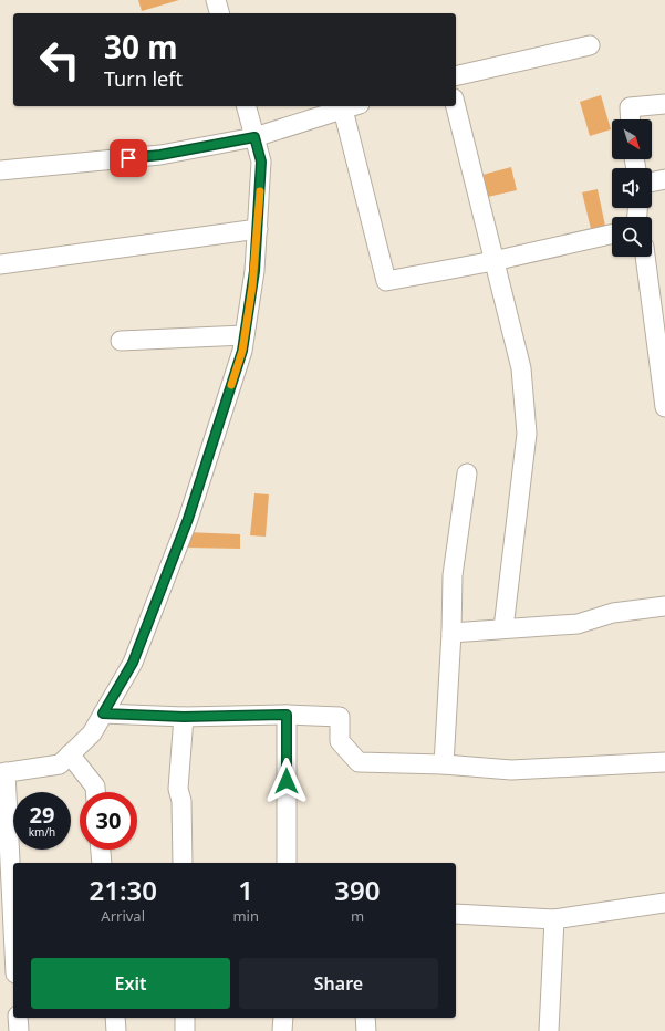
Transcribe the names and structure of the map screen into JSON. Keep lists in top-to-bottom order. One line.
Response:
{"north":"bottom right","page":{"turn":["30 m","Turn left"],"speed":"29 km/h","limit":"30","eta":["21:30","Arrival","1","min","390","m"],"buttons":["Exit","Share"]}}
